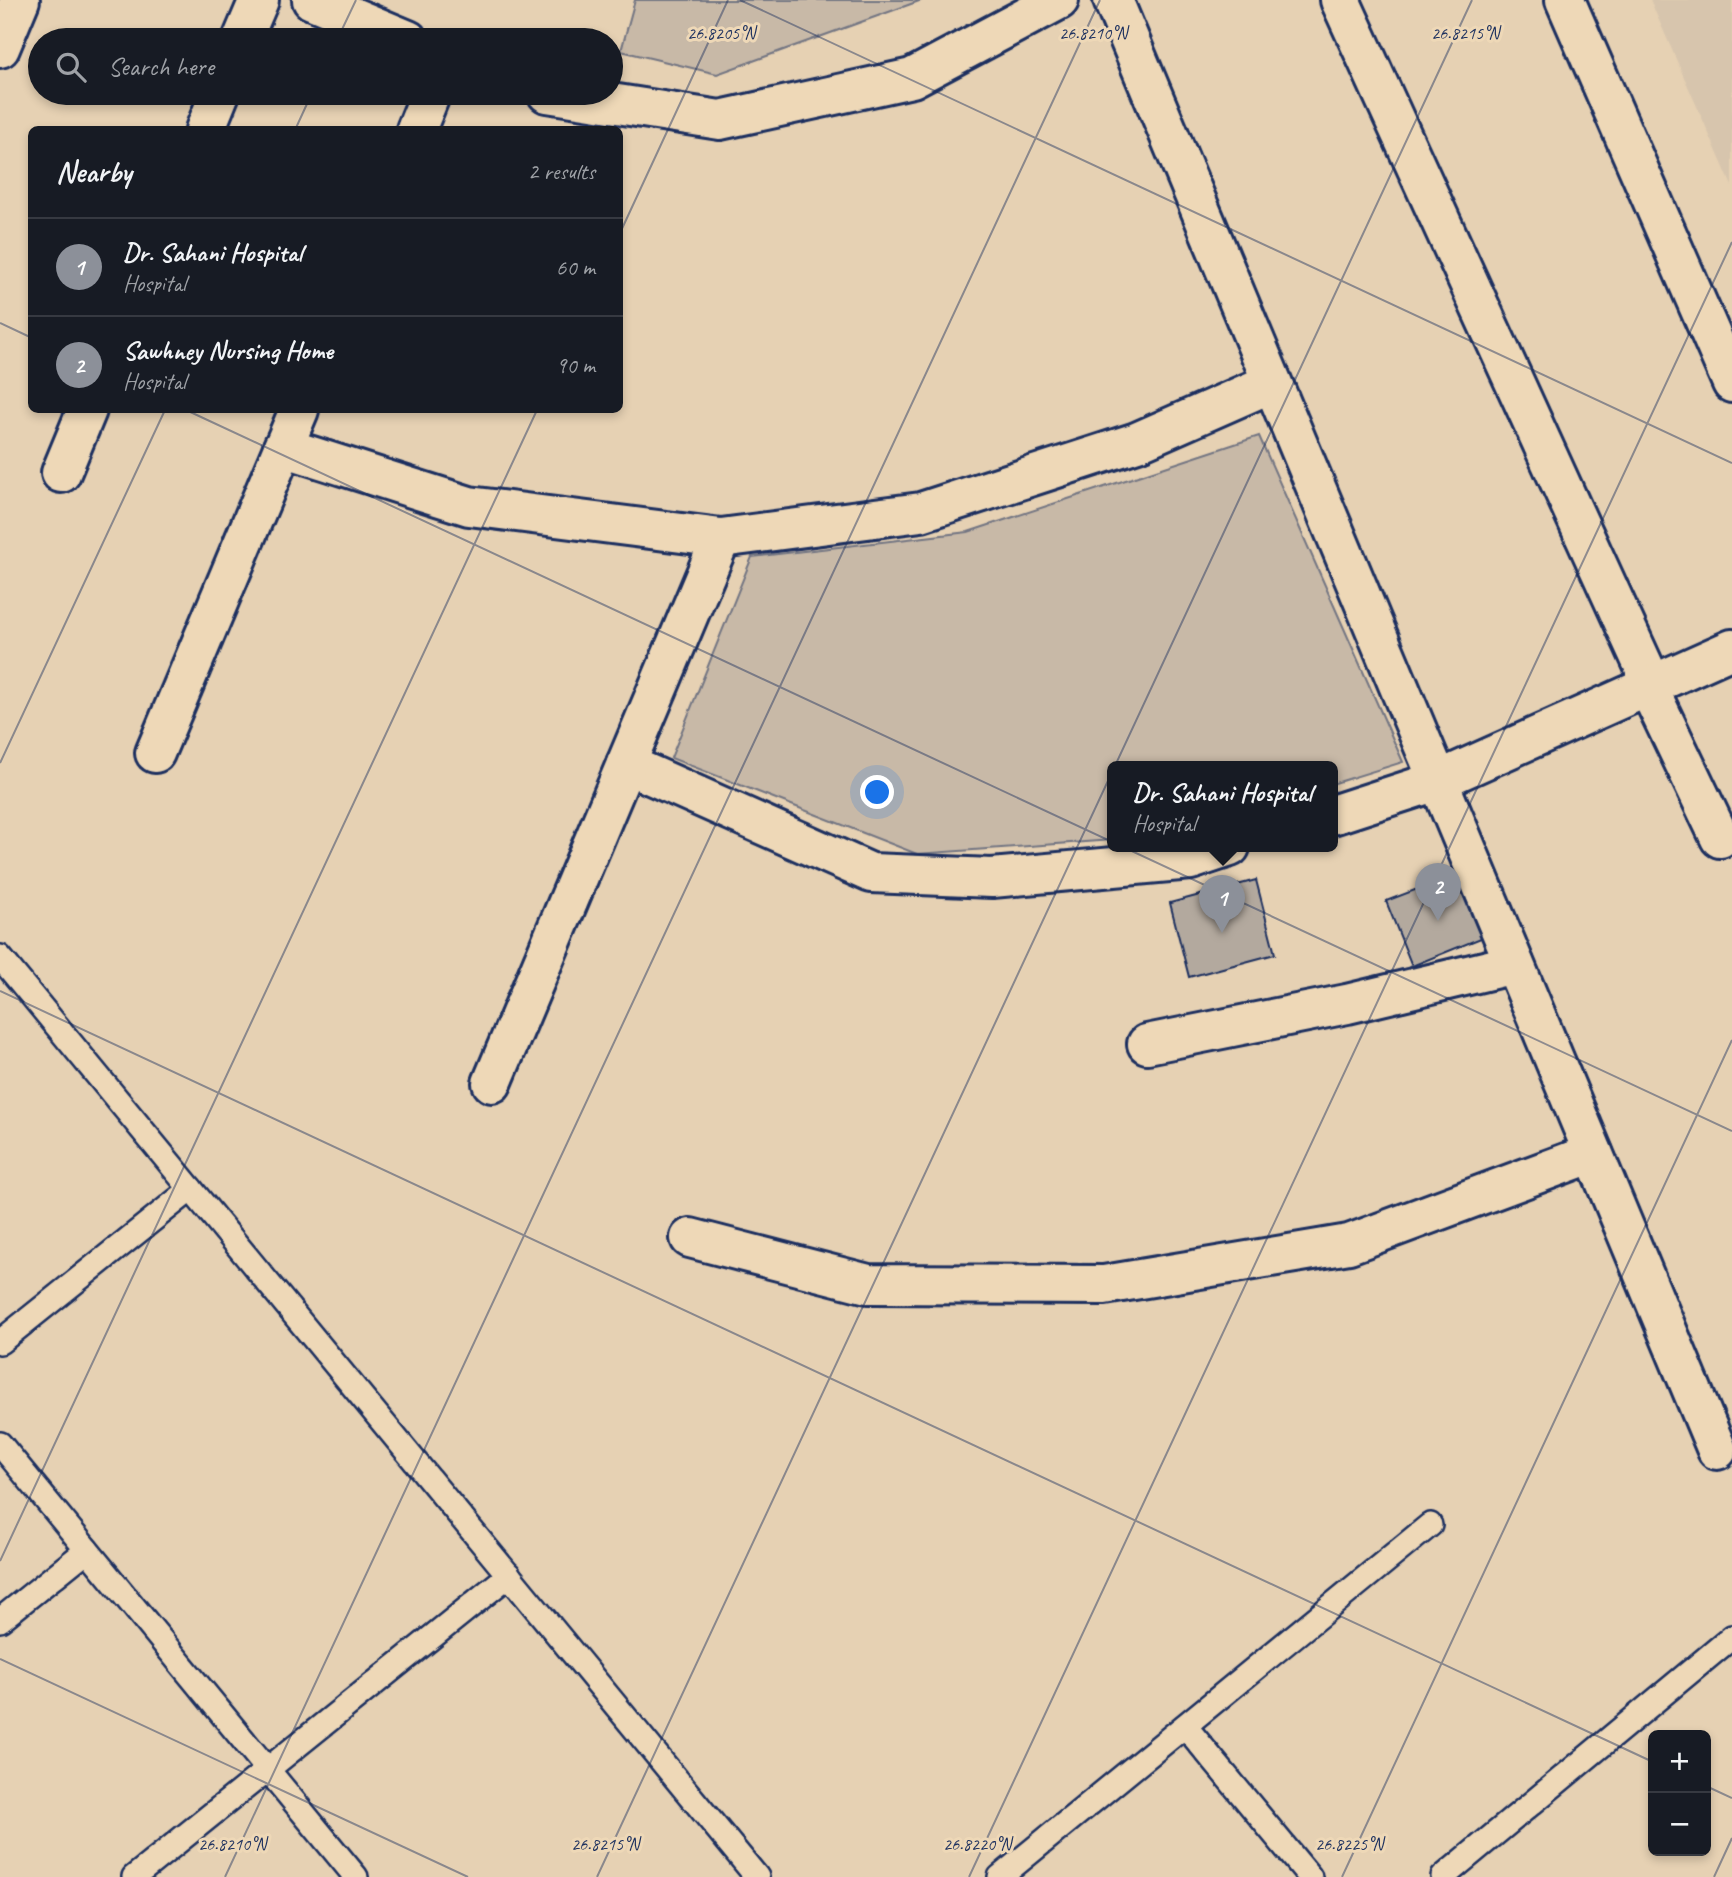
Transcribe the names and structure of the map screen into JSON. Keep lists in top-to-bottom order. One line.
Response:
{"page":{"search":"Search here","heading":["Nearby","2 results"],"list":[{"mark":"1","name":"Dr. Sahani Hospital","note":"Hospital","value":"60 m"},{"mark":"2","name":"Sawhney Nursing Home","note":"Hospital","value":"90 m"}],"popup":["Dr. Sahani Hospital","Hospital"],"pins":["2","1"],"map_buttons":["+","−"]},"coordinates":["26.8205°N","26.8210°N","26.8215°N","26.8220°N","26.8225°N"]}
